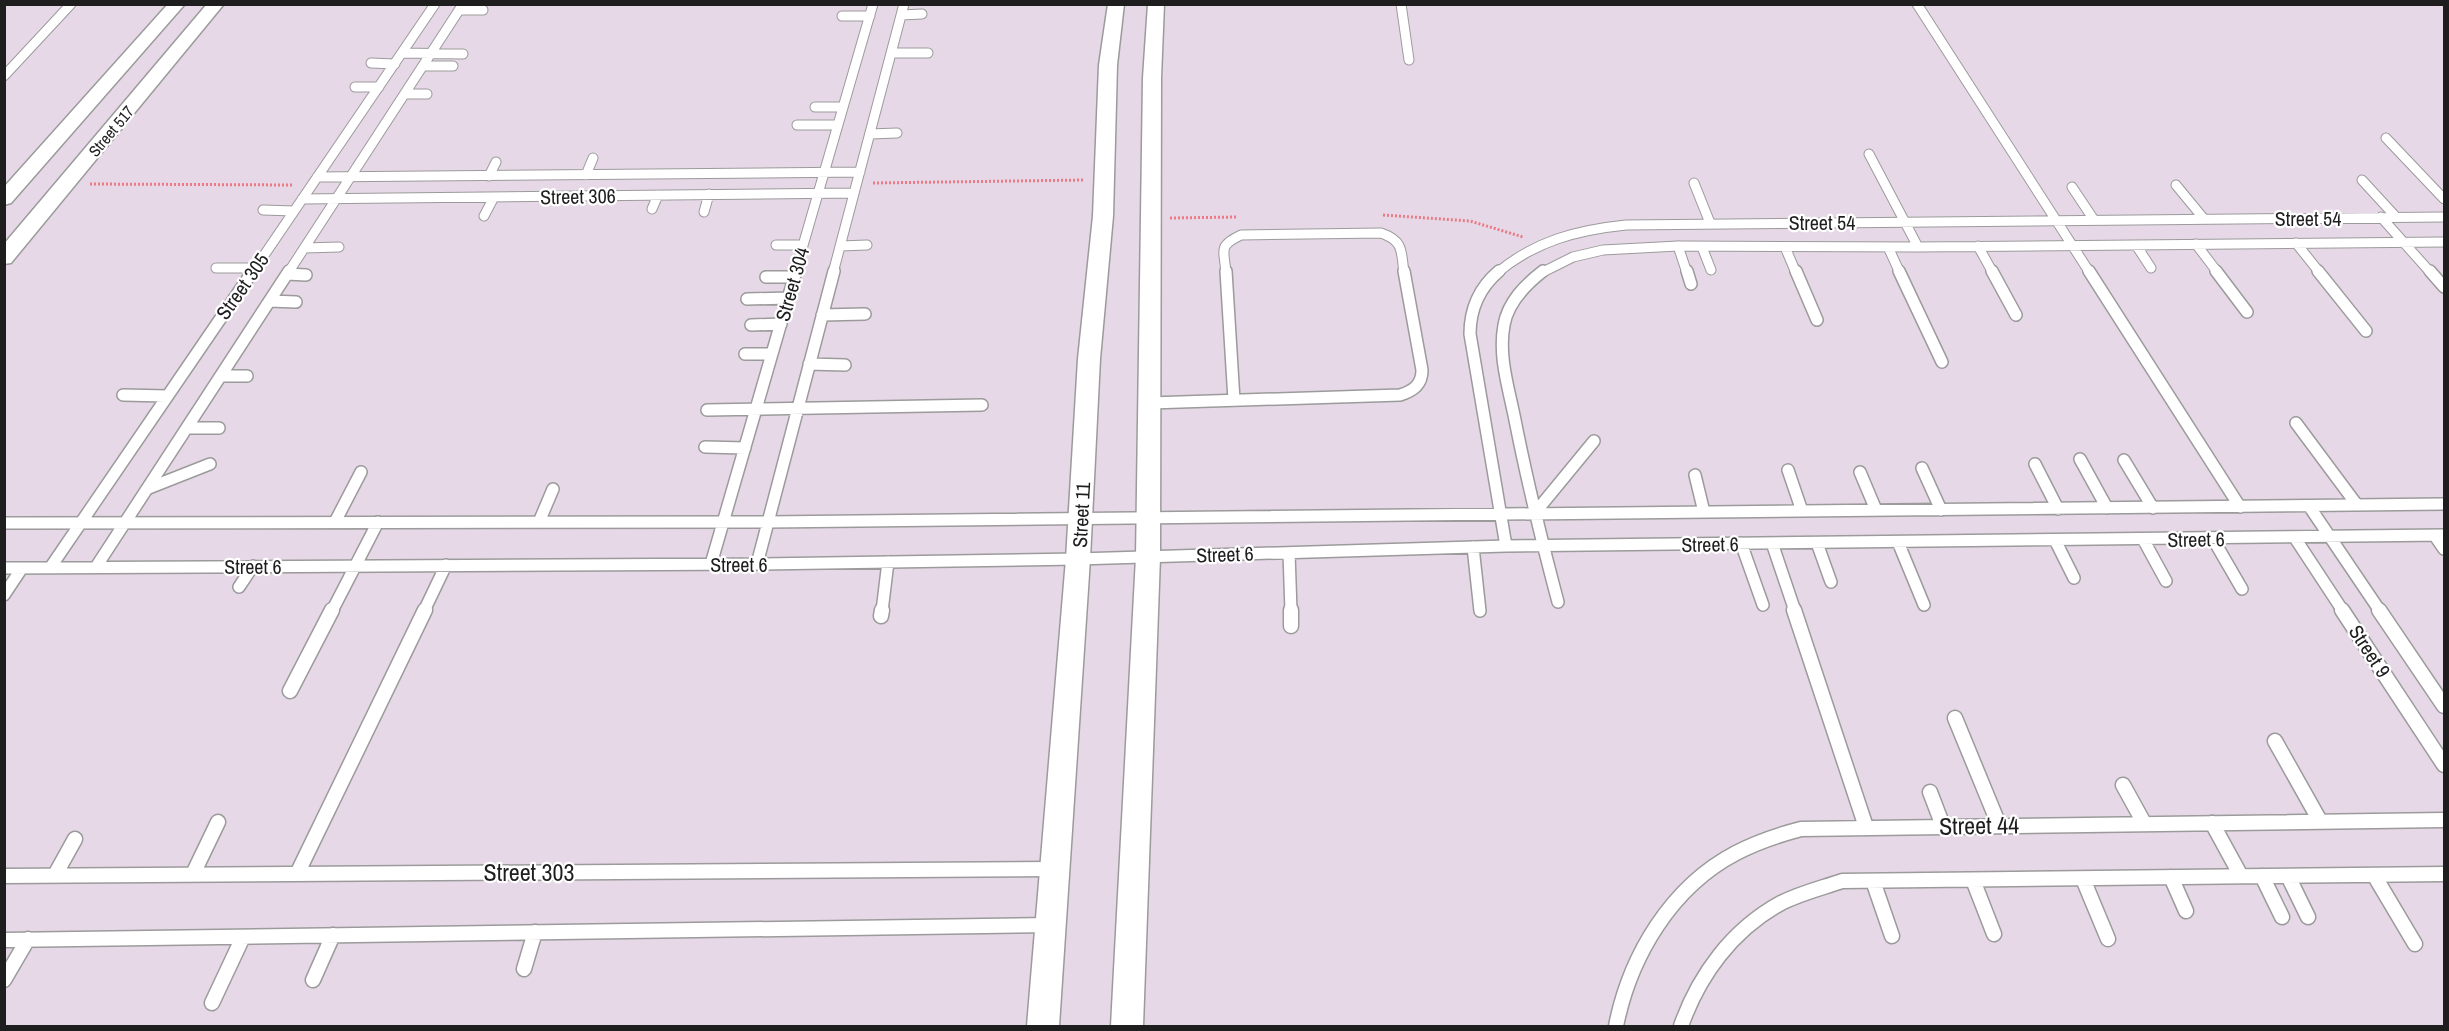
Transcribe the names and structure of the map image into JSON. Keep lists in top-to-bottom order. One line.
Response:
{"streets":{"street":["Street 517","Street 11"],"lane":["Street 306","Street 54","Street 304","Street 305","Street 6","Street 9","Street 44","Street 303"]},"crossings":[["Street 306","Street 304"],["Street 306","Street 305"],["Street 54","Street 6"],["Street 304","Street 6"],["Street 305","Street 6"],["Street 11","Street 6"],["Street 11","Street 303"],["Street 6","Street 9"]]}
